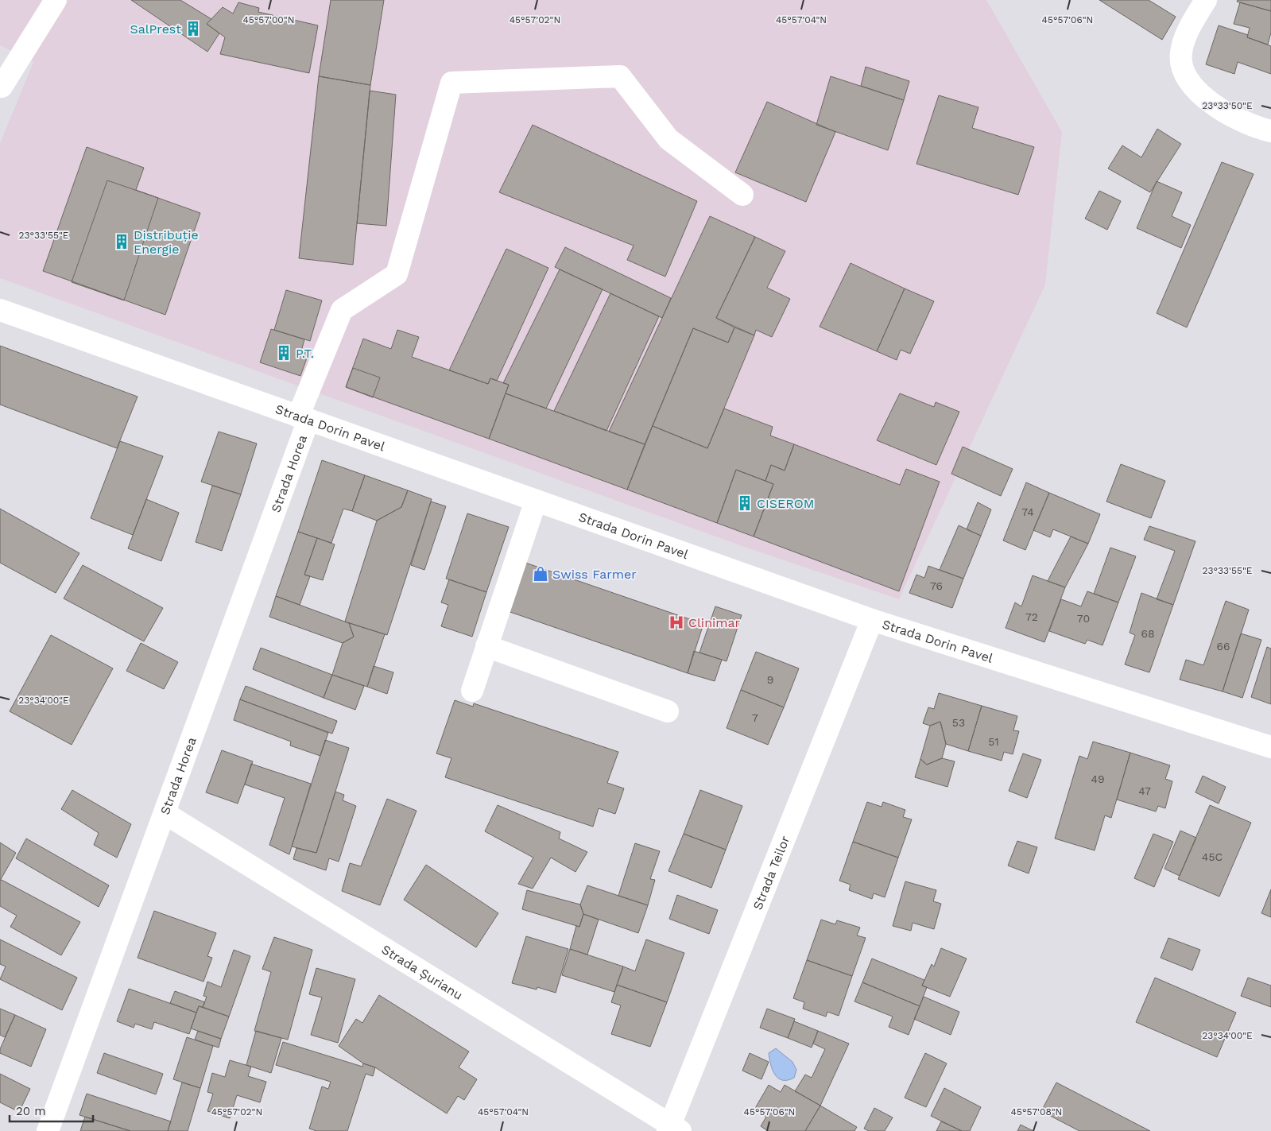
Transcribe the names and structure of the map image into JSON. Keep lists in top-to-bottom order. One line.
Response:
{"streets":{"street":["Strada Dorin Pavel","Strada Horea","Strada Teilor","Strada Șurianu"]},"crossings":[["Strada Dorin Pavel","Strada Horea"],["Strada Dorin Pavel","Strada Teilor"],["Strada Horea","Strada Șurianu"],["Strada Teilor","Strada Șurianu"]],"places":{"building":["SalPrest","Distribuție Energie","P.T.","CISEROM"],"shop":["Swiss Farmer"],"hospital":["Clinimar"]},"house_numbers":["74","76","72","70","68","66","9","7","53","51","49","47","45C"],"scale_bar":"20 m","coordinates":["45°57'02\"N","45°57'04\"N","45°57'06\"N","45°57'00\"N","23°33'50\"E","23°33'55\"E","23°34'00\"E","45°57'08\"N"]}
